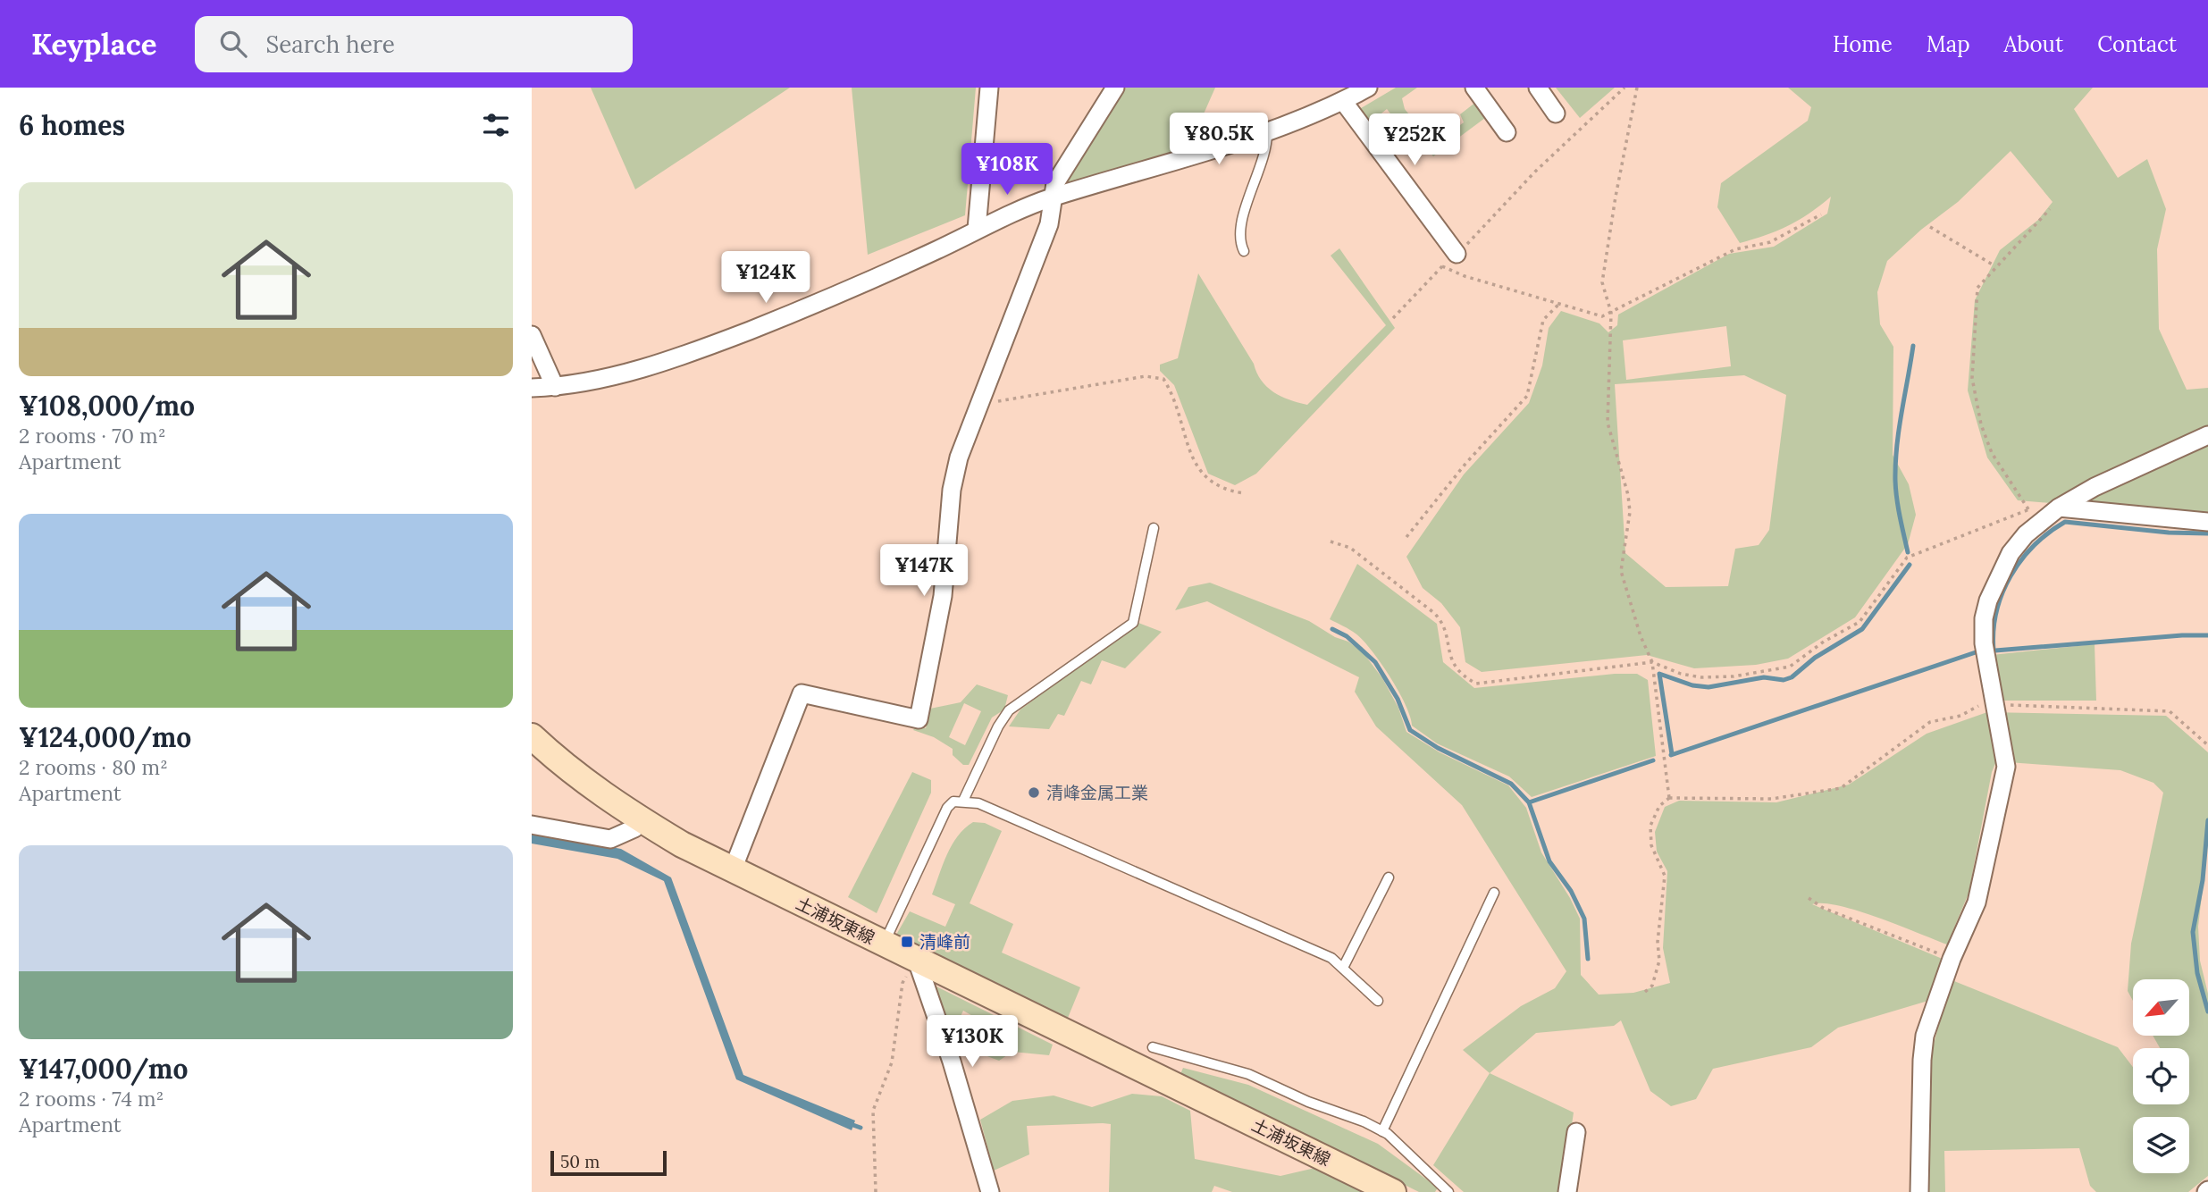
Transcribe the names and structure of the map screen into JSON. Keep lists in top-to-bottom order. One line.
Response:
{"streets":{"main road":["土浦坂東線"]},"places":{"other":["清峰金属工業"],"transit":["清峰前"]},"scale_bar":"50 m","north":"bottom left","page":{"header":"Keyplace","search":"Search here","nav":["Home","Map","About","Contact"],"heading":"6 homes","price":["¥80.5K","¥252K","¥108K","¥124K","¥147K","¥130K"],"list":[{"name":"¥108,000/mo","note":"2 rooms · 70 m² · Apartment"},{"name":"¥124,000/mo","note":"2 rooms · 80 m² · Apartment"},{"name":"¥147,000/mo","note":"2 rooms · 74 m² · Apartment"}],"scale":"50 m"}}
